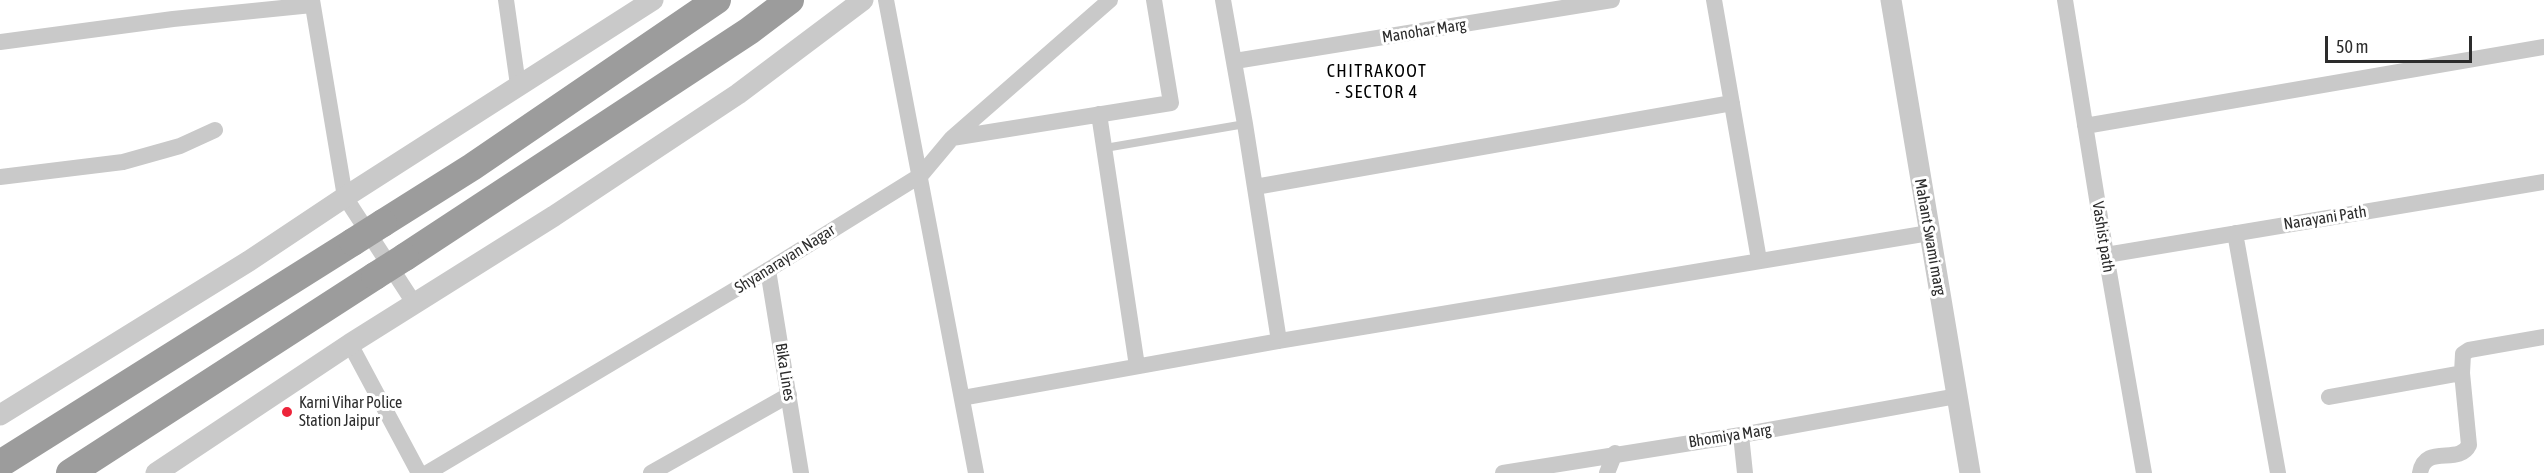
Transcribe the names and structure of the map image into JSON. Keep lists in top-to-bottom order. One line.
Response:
{"streets":{"street":["Manohar Marg","Narayani Path","Mahant Swami marg","Vashist path","Shyanarayan Nagar","Bika Lines","Bhomiya Marg"]},"crossings":[["Narayani Path","Vashist path"],["Mahant Swami marg","Bhomiya Marg"],["Shyanarayan Nagar","Bika Lines"]],"districts":["CHITRAKOOT - SECTOR 4"],"places":["Karni Vihar Police Station Jaipur"],"scale_bar":"50 m"}
